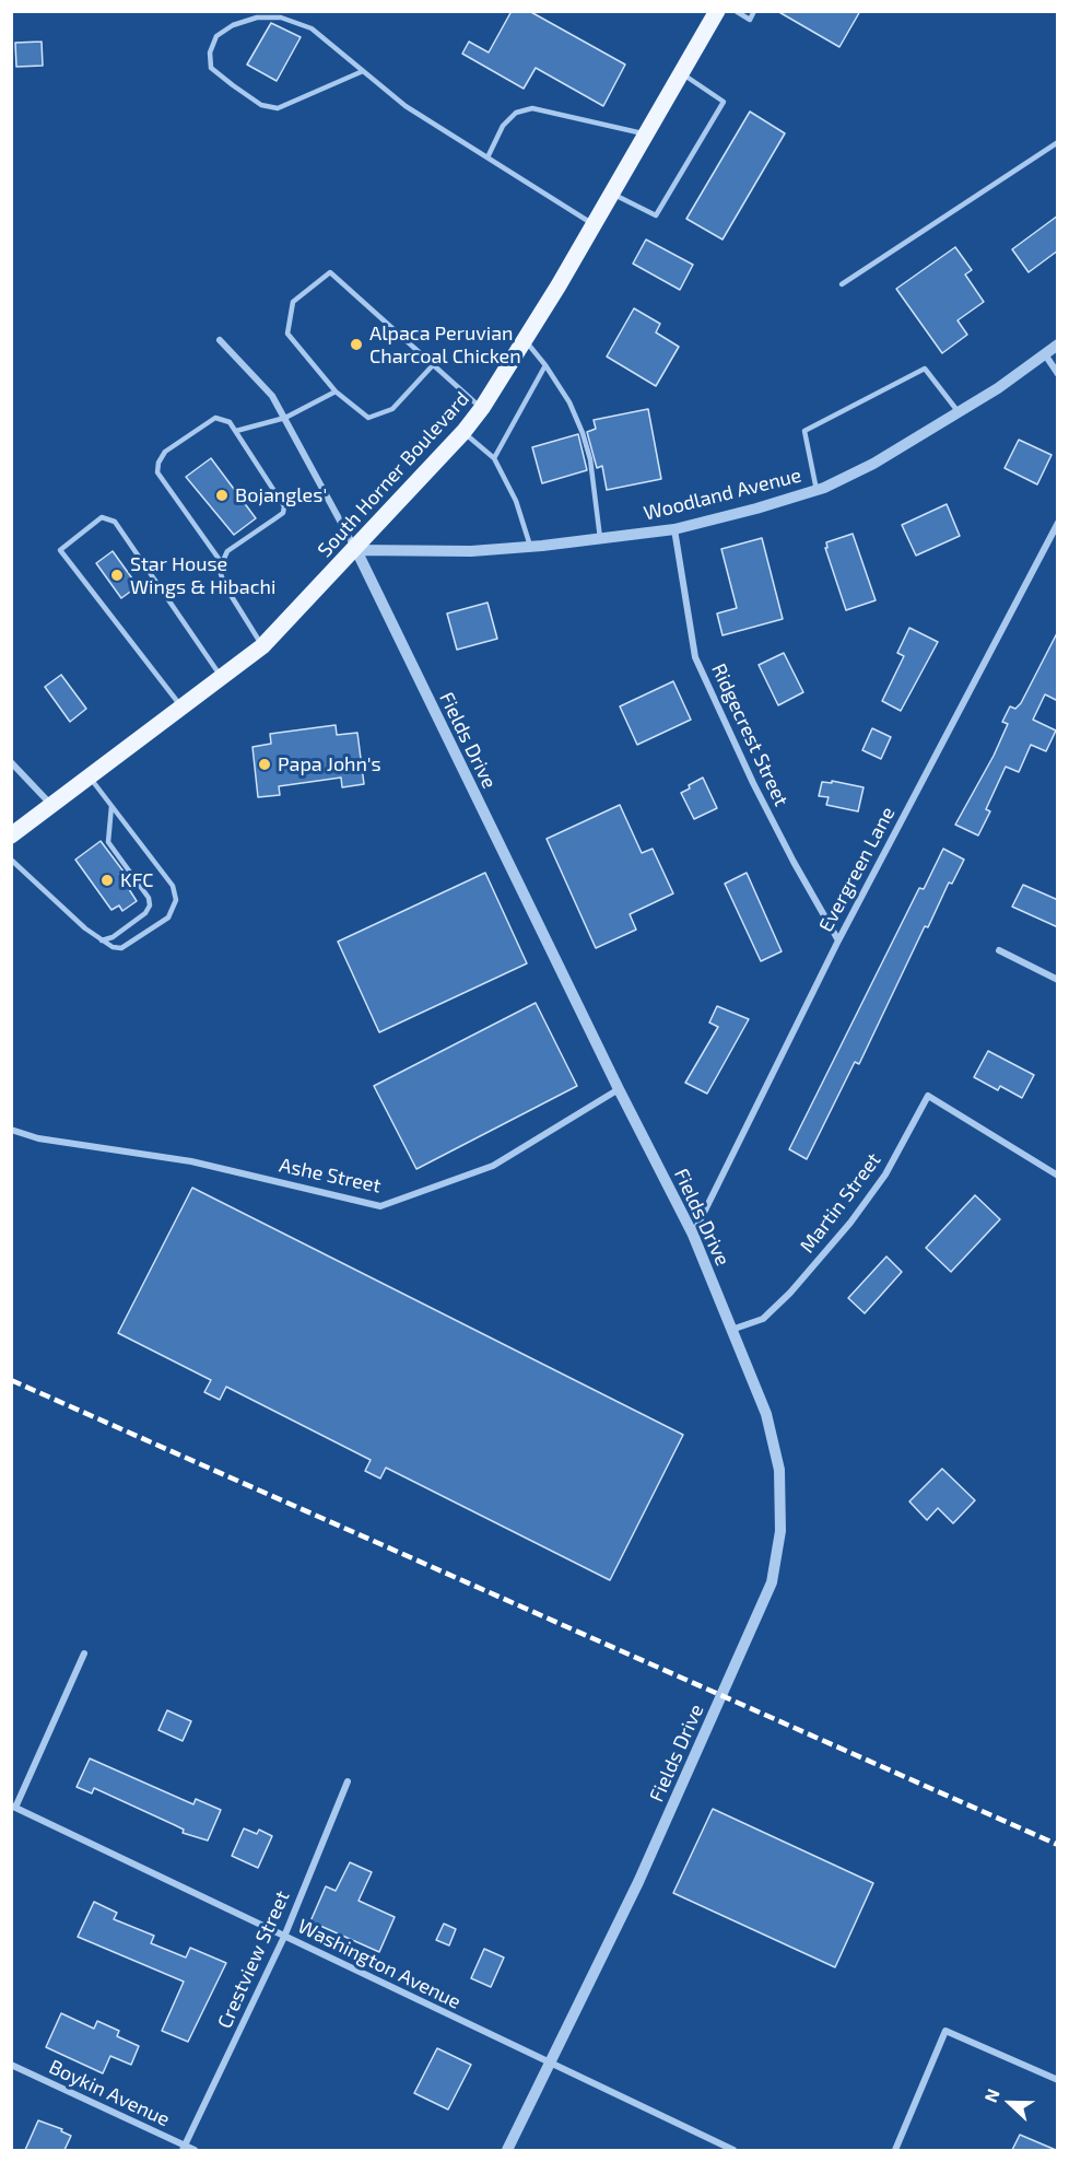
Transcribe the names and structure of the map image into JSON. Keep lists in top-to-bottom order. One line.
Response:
{"streets":{"main road":["South Horner Boulevard"],"street":["Woodland Avenue","Ridgecrest Street","Fields Drive","Evergreen Lane","Ashe Street","Martin Street","Crestview Street","Washington Avenue","Boykin Avenue"]},"crossings":[["South Horner Boulevard","Woodland Avenue"],["South Horner Boulevard","Fields Drive"],["Woodland Avenue","Ridgecrest Street"],["Woodland Avenue","Fields Drive"],["Ridgecrest Street","Evergreen Lane"],["Fields Drive","Evergreen Lane"],["Fields Drive","Ashe Street"],["Fields Drive","Martin Street"],["Fields Drive","Washington Avenue"],["Crestview Street","Washington Avenue"],["Crestview Street","Boykin Avenue"]],"places":["Alpaca Peruvian Charcoal Chicken","Bojangles'","Star House Wings & Hibachi","Papa John's","KFC"],"north":"left"}
